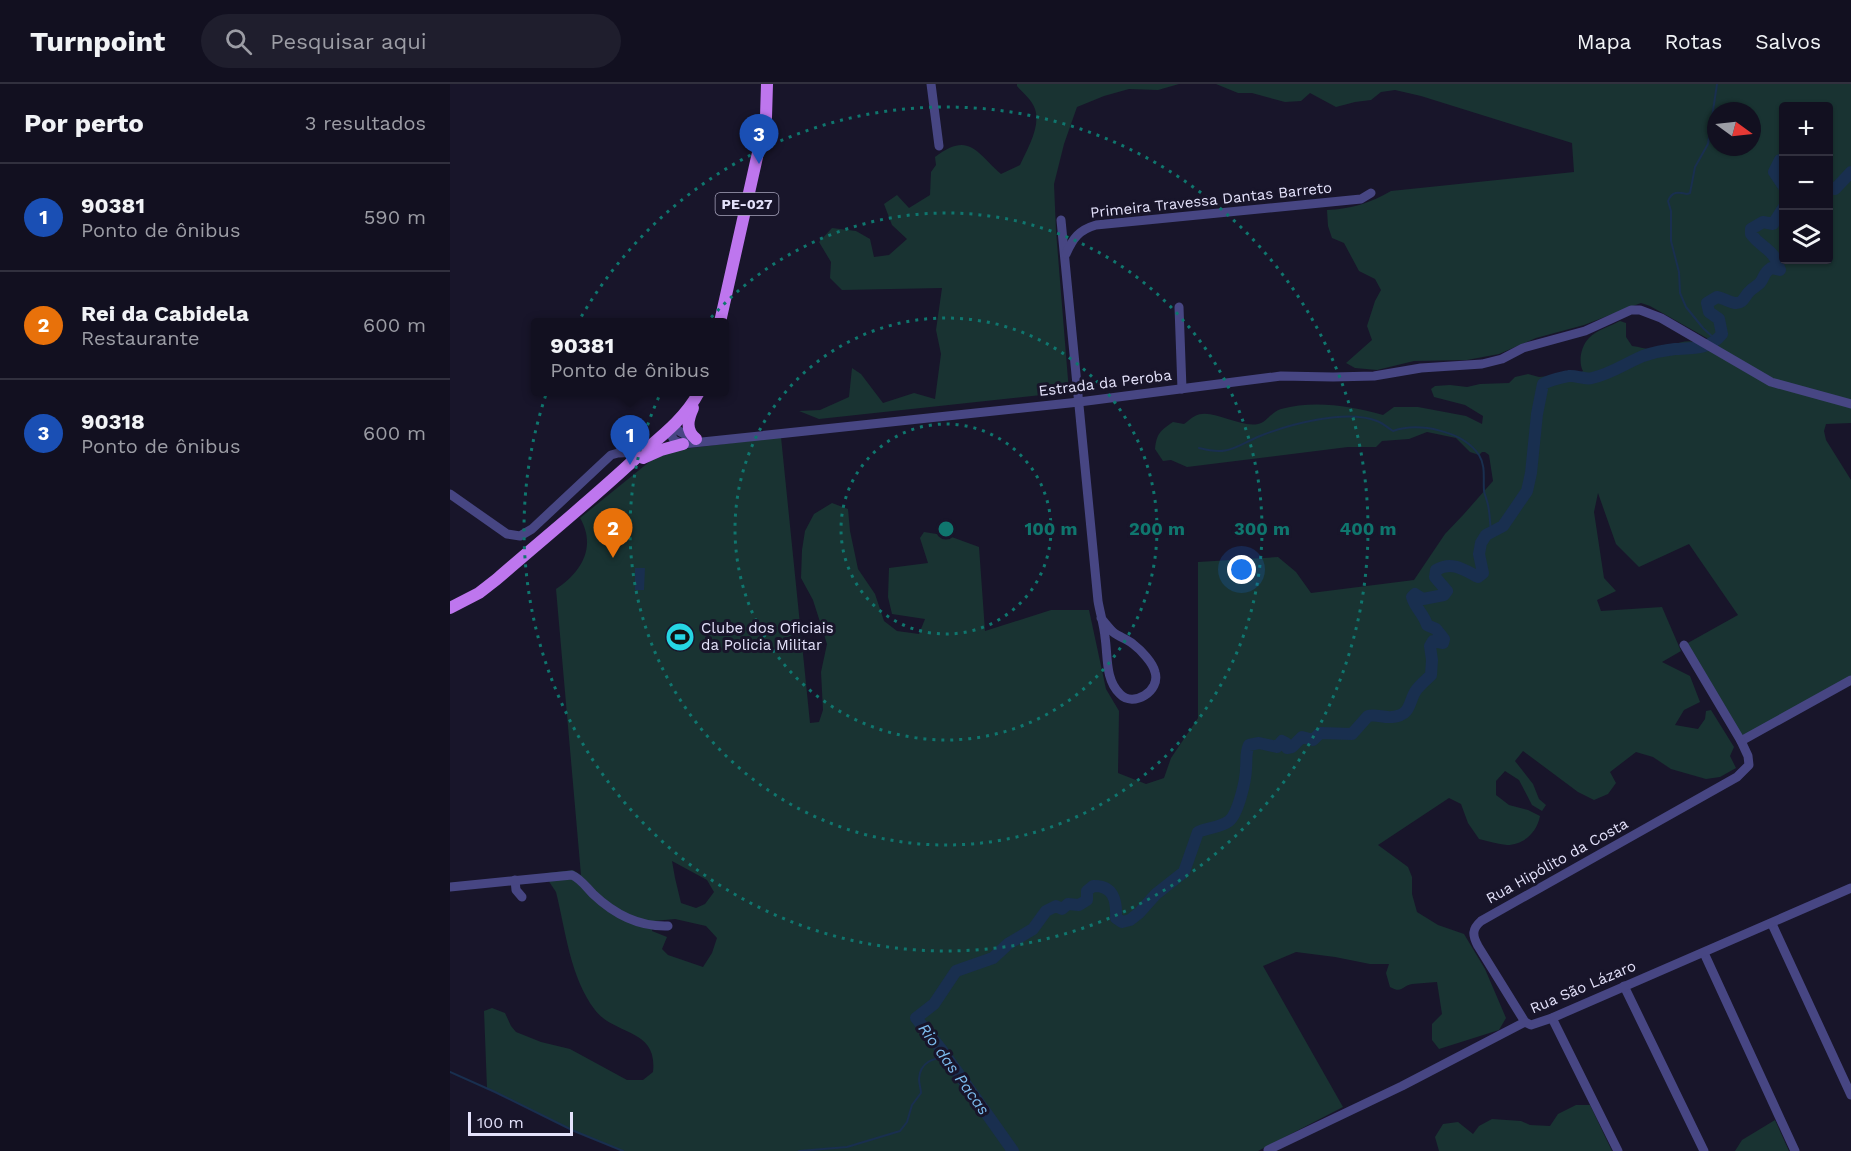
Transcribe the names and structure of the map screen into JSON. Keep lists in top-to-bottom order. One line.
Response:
{"streets":{"main road":["PE-027"],"street":["Primeira Travessa Dantas Barreto","Estrada da Peroba","Rua Hipólito da Costa","Rua São Lázaro"]},"crossings":[["Rua Hipólito da Costa","Rua São Lázaro"]],"water":["Rio das Pacas"],"places":{"sports":["Clube dos Oficiais da Policia Militar"]},"scale_bar":"100 m","north":"right","page":{"header":"Turnpoint","search":"Pesquisar aqui","nav":["Mapa","Rotas","Salvos"],"heading":["Por perto","3 resultados"],"map_buttons":["+","−"],"pins":["3","1","2"],"list":[{"mark":"1","name":"90381","note":"Ponto de ônibus","value":"590 m"},{"mark":"2","name":"Rei da Cabidela","note":"Restaurante","value":"600 m"},{"mark":"3","name":"90318","note":"Ponto de ônibus","value":"600 m"}],"popup":["90381","Ponto de ônibus"],"scale":"100 m"},"rings":["100 m","200 m","300 m","400 m"]}
